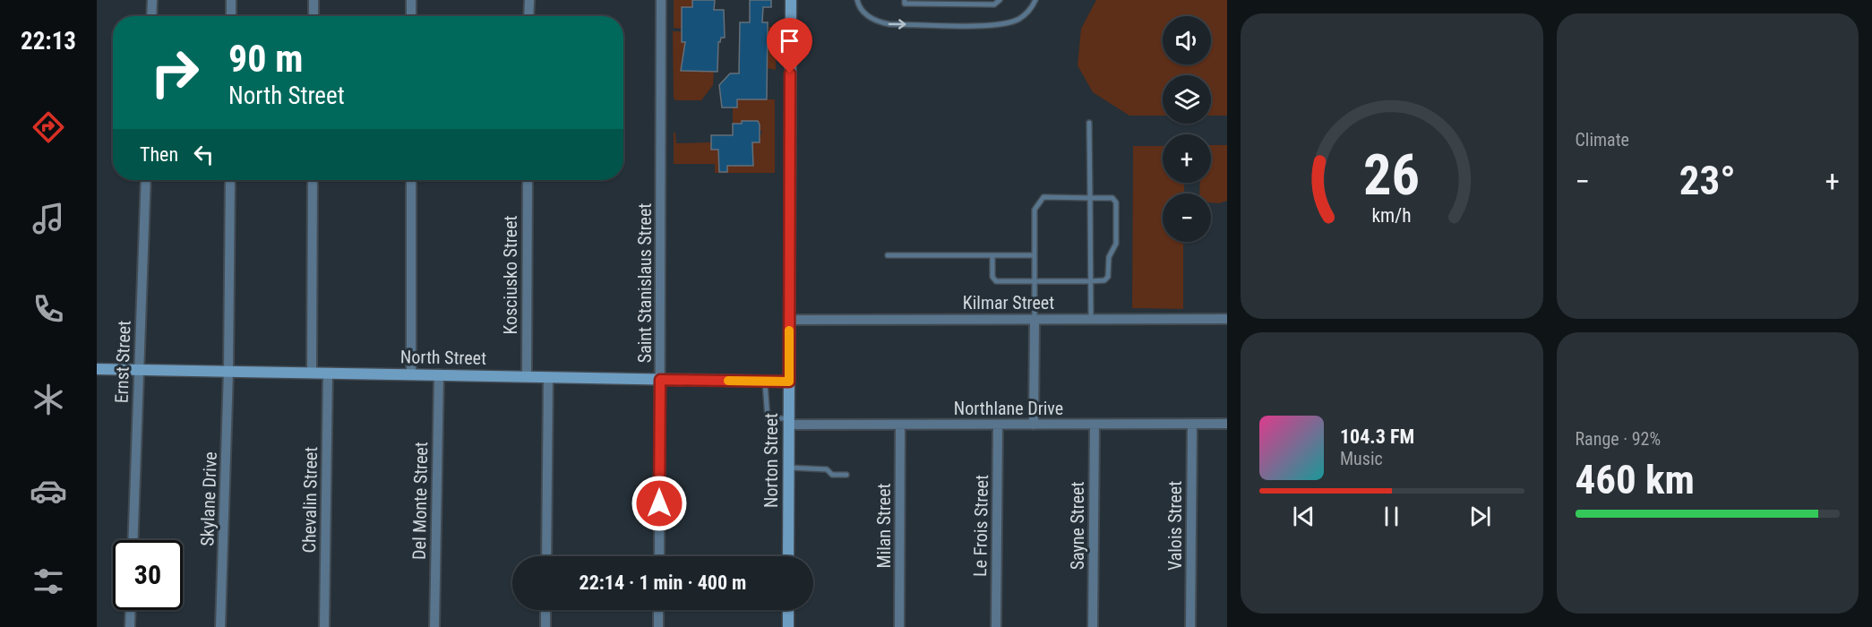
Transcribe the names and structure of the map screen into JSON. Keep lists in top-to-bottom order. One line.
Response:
{"streets":{"street":["Kosciusko Street","Saint Stanislaus Street","Kilmar Street","North Street","Ernst Street","Northlane Drive","Norton Street","Skylane Drive","Chevalin Street","Del Monte Street","Milan Street","Le Frois Street","Sayne Street","Valois Street"]},"crossings":[["Kosciusko Street","North Street"],["Saint Stanislaus Street","North Street"],["Kilmar Street","Norton Street"],["North Street","Ernst Street"],["North Street","Norton Street"],["North Street","Skylane Drive"],["North Street","Chevalin Street"],["North Street","Del Monte Street"],["Northlane Drive","Norton Street"],["Northlane Drive","Milan Street"],["Northlane Drive","Le Frois Street"],["Northlane Drive","Sayne Street"],["Northlane Drive","Valois Street"]],"page":{"tabs":"22:13","tile":["Climate",["Range · 92%","460 km"]],"map_buttons":["+","−"],"turn":["90 m","North Street"],"then":"Then","heat":["−","23°","+"],"song":["104.3 FM","Music"],"limit":"30","trip":"22:14 · 1 min · 400 m","gauge":["26","km/h"]}}
